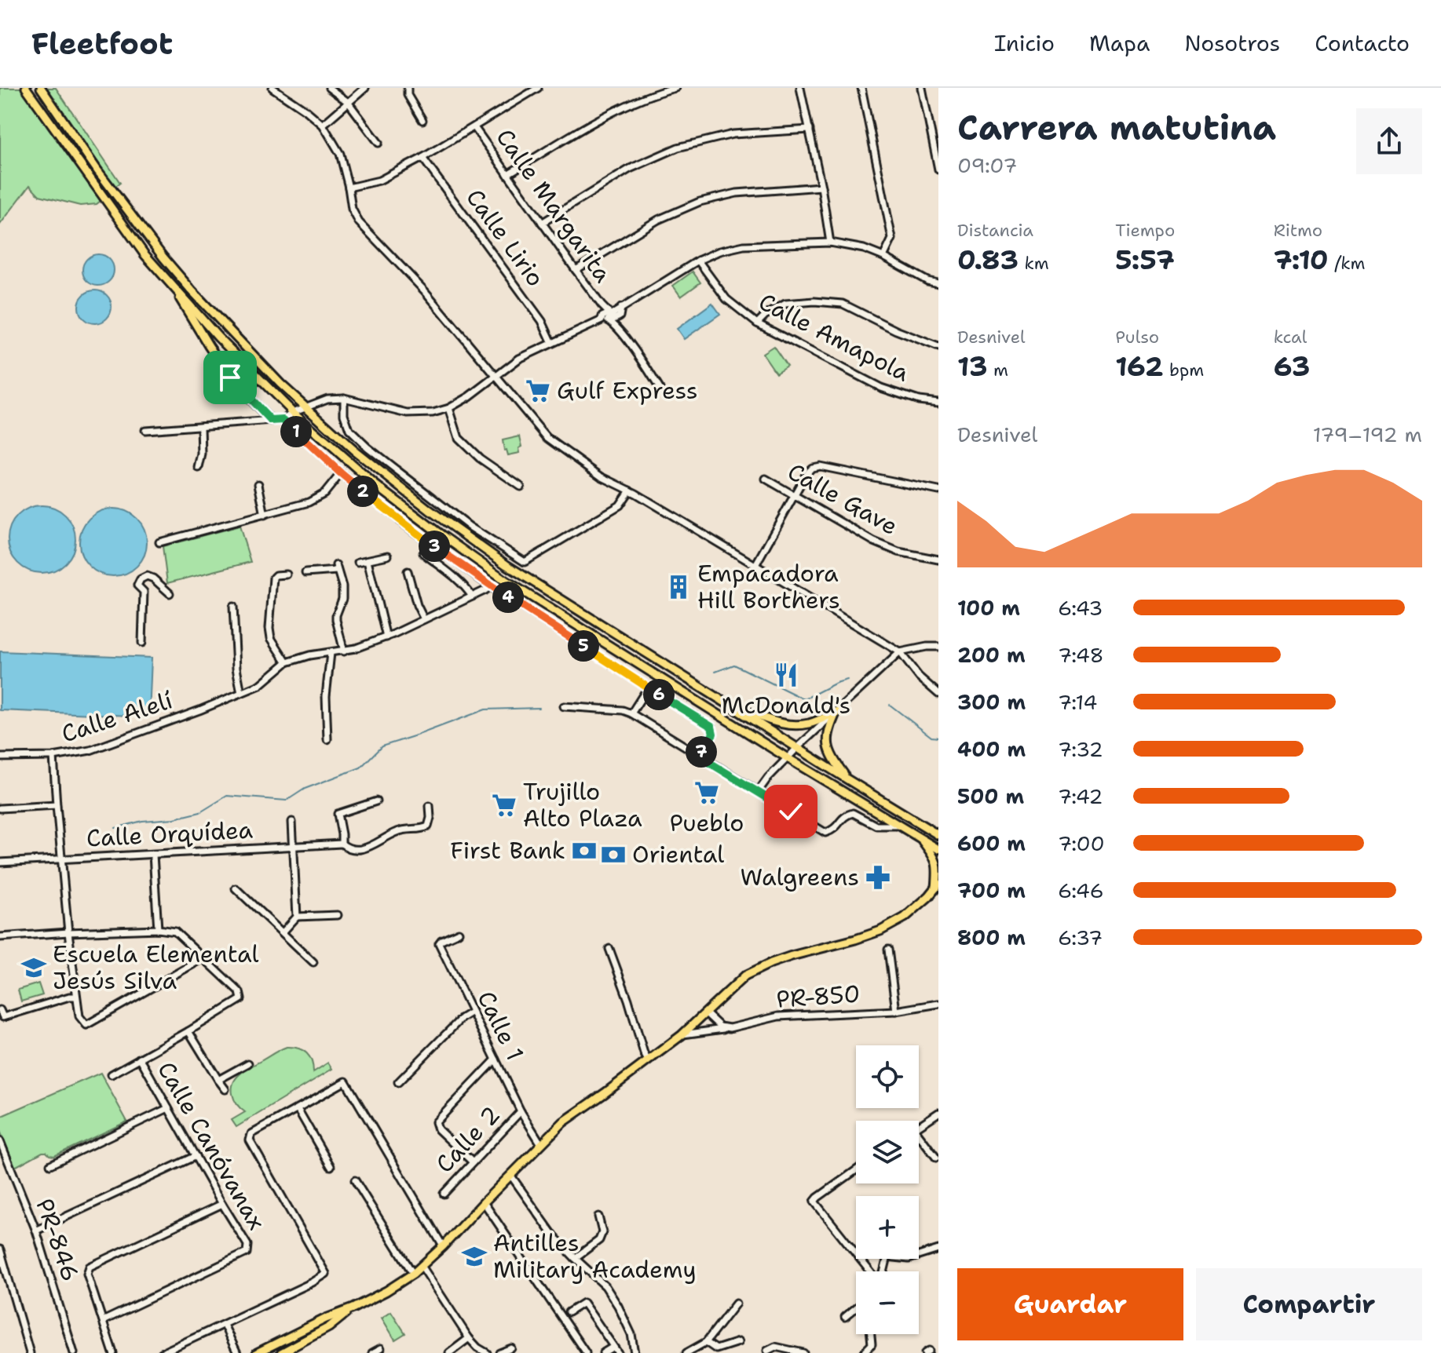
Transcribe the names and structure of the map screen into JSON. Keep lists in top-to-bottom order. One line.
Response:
{"streets":{"street":["Calle Margarita","Calle Lirio","Calle Amapola","Calle Gave","Calle Alelí","Calle Orquídea","PR-850","Calle 1","Calle 2","Calle Canóvanax","PR-846"]},"crossings":[["Calle 1","Calle 2"]],"places":{"supermarket":["Gulf Express","Pueblo","Trujillo Alto Plaza"],"building":["Empacadora Hill Borthers"],"restaurant":["McDonald's"],"bank":["First Bank","Oriental"],"pharmacy":["Walgreens"],"school or university":["Escuela Elemental Jesús Silva","Antilles Military Academy"]},"page":{"header":"Fleetfoot","nav":["Inicio","Mapa","Nosotros","Contacto"],"heading":["Carrera matutina","09:07"],"stats":[["Distancia","0.83 km"],["Tiempo","5:57"],["Ritmo","7:10 /km"],["Desnivel","13 m"],["Pulso","162 bpm"],["kcal","63"]],"chart":["Desnivel","179–192 m"],"pins":["1","2","3","4","5","6","7"],"list":[{"name":"100 m","note":"6:43"},{"name":"200 m","note":"7:48"},{"name":"300 m","note":"7:14"},{"name":"400 m","note":"7:32"},{"name":"500 m","note":"7:42"},{"name":"600 m","note":"7:00"},{"name":"700 m","note":"6:46"},{"name":"800 m","note":"6:37"}],"map_buttons":["+","−"],"buttons":["Guardar","Compartir"]}}
